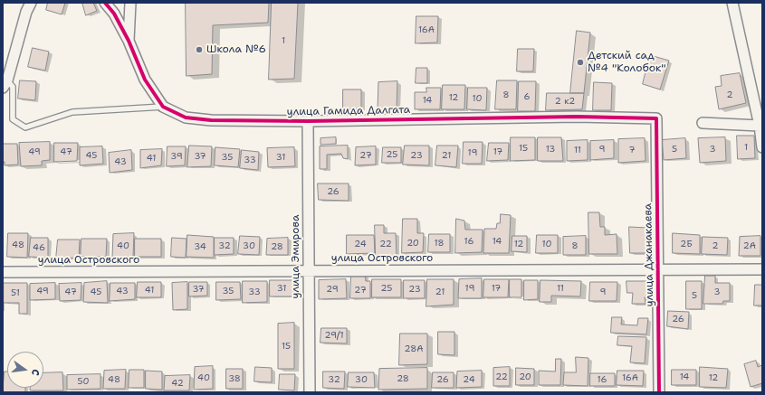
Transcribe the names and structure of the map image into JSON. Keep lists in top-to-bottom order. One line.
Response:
{"streets":{"street":["улица Гамида Далгата","улица Джанакаева","улица Эмирова","улица Островского"]},"crossings":[["улица Гамида Далгата","улица Джанакаева"],["улица Гамида Далгата","улица Эмирова"],["улица Джанакаева","улица Островского"],["улица Эмирова","улица Островского"]],"places":["Школа №6","Детский сад №4 \"Колобок\""],"house_numbers":["16А","1","8","2","6","12","10","14","2 к2","1","15","13","9","5","3","11","7","49","47","17","19","25","45","27","23","21","39","37","35","31","41","33","43","26","16","14","20","18","24","22","12","10","2Б","48","40","32","30","8","2","2А","34","28","46","31","25","19","17","11","37","29","23","41","27","49","43","35","47","45","33","21","9","3","51","5","26","29/1","15","28А","22","20","14","40","16А","12","38","28","48","32","30","26","24","16","50","42"],"north":"right"}
